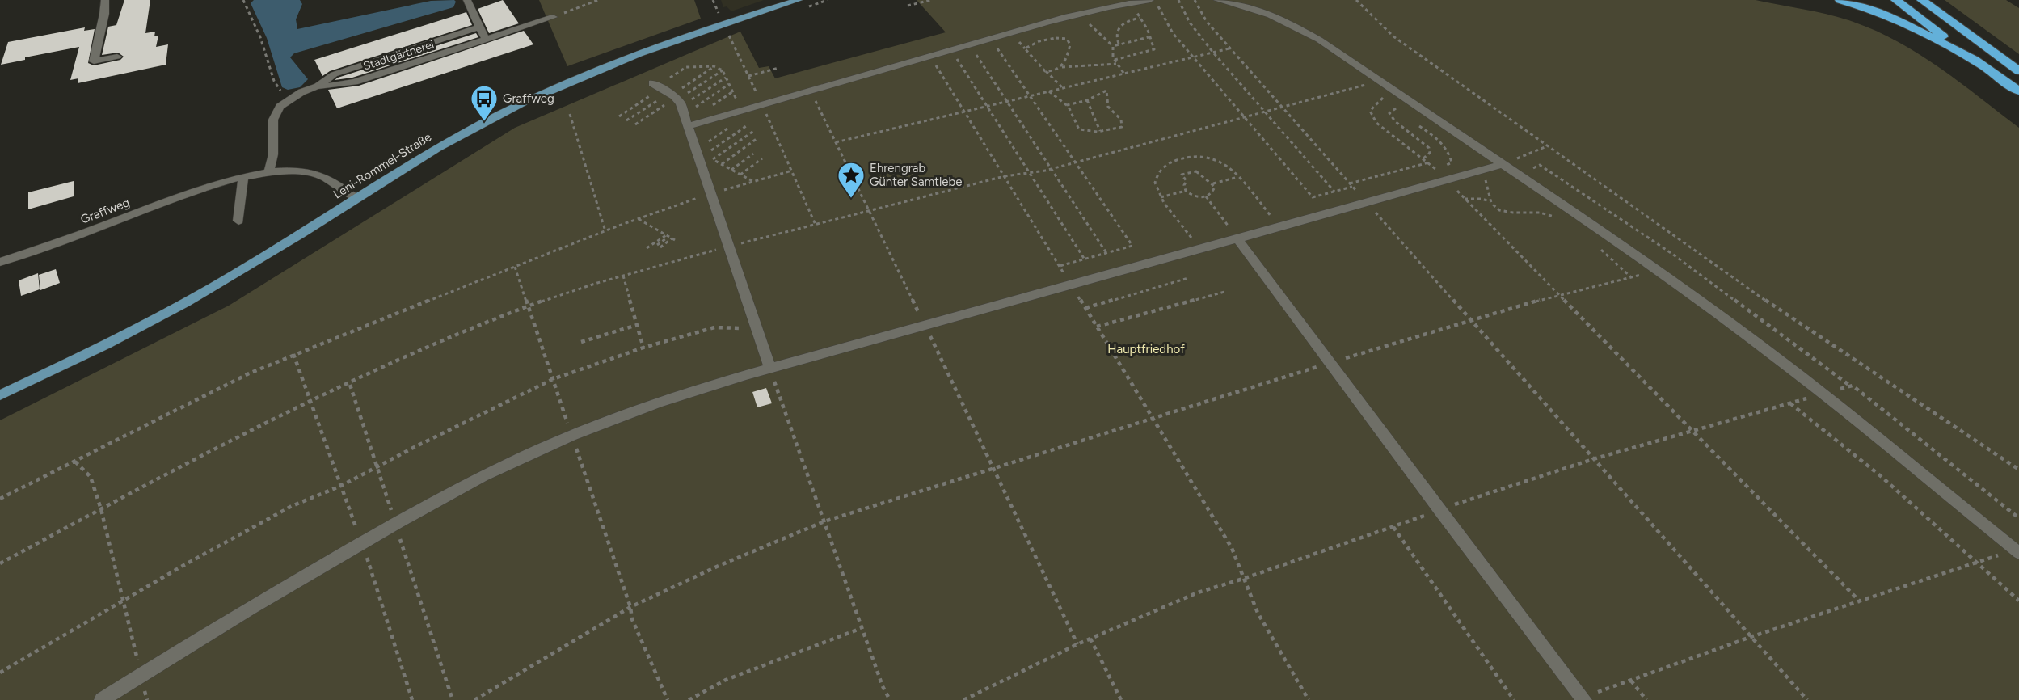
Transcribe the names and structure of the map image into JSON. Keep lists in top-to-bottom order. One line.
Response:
{"streets":{"main road":["Leni-Rommel-Straße"],"street":["Stadtgärtnerei","Graffweg"]},"crossings":[["Stadtgärtnerei","Graffweg"],["Leni-Rommel-Straße","Graffweg"]],"parks":["Hauptfriedhof"],"places":{"bus stop":["Graffweg"],"place":["Ehrengrab Günter Samtlebe"]}}
